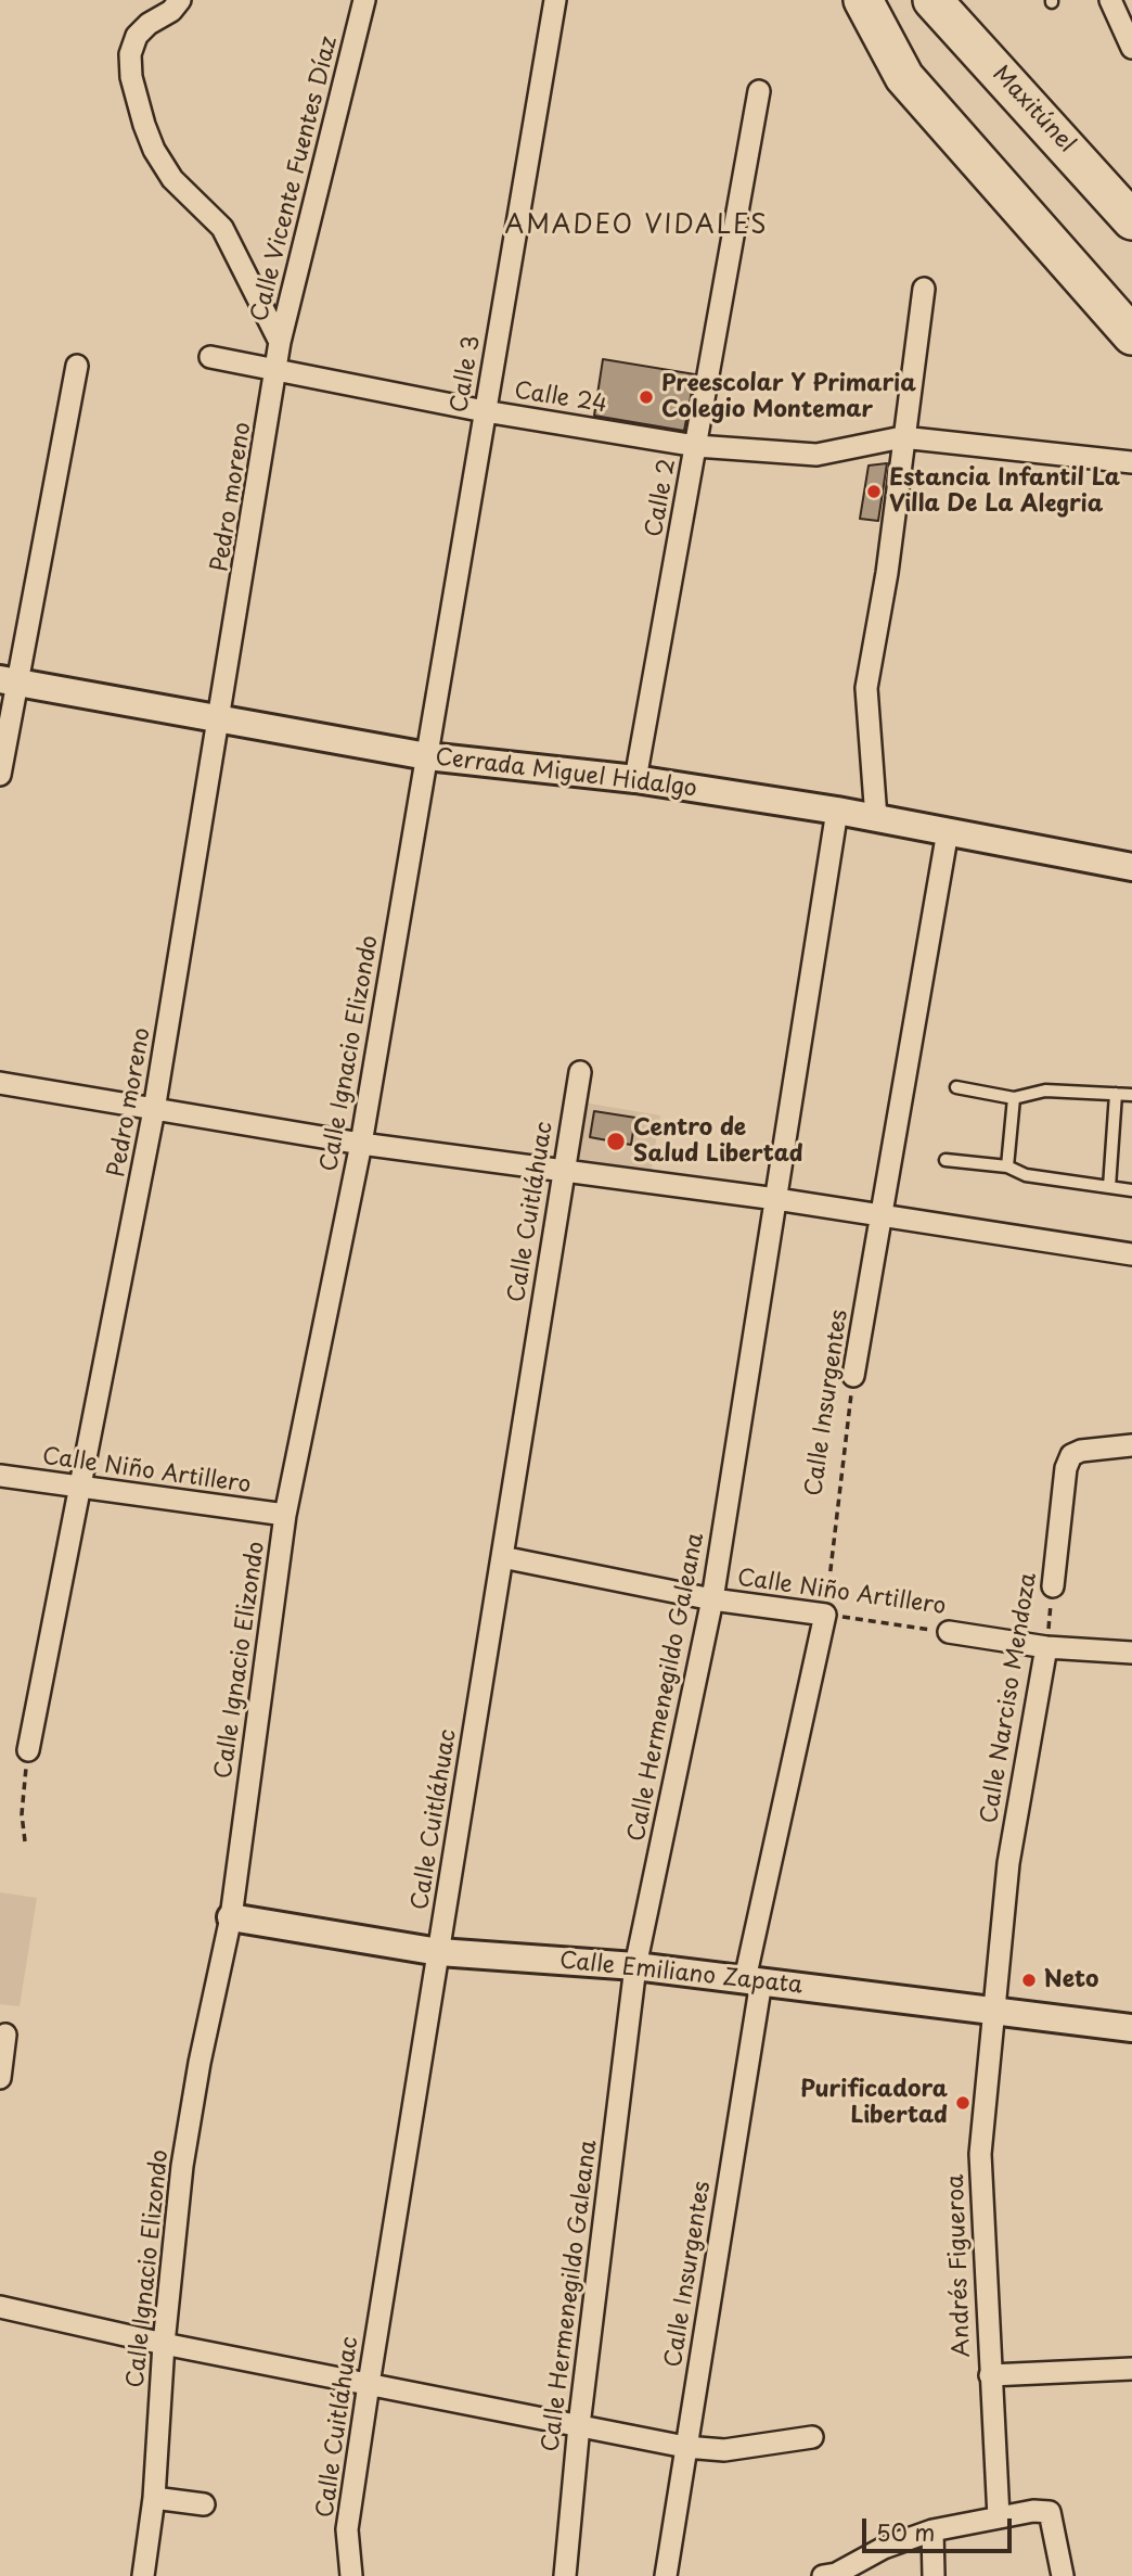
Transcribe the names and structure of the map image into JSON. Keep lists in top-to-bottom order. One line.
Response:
{"streets":{"highway":["Maxitúnel"],"street":["Calle Vicente Fuentes Díaz","Calle 3","Calle 24","Pedro moreno","Calle 2","Cerrada Miguel Hidalgo","Calle Ignacio Elizondo","Calle Cuitláhuac","Calle Insurgentes","Calle Niño Artillero","Calle Hermenegildo Galeana","Calle Narciso Mendoza","Calle Emiliano Zapata","Andrés Figueroa"]},"crossings":[["Calle Vicente Fuentes Díaz","Calle 24"],["Calle Vicente Fuentes Díaz","Pedro moreno"],["Calle 3","Calle 24"],["Calle 3","Cerrada Miguel Hidalgo"],["Calle 3","Calle Ignacio Elizondo"],["Calle 24","Pedro moreno"],["Calle 24","Calle 2"],["Pedro moreno","Cerrada Miguel Hidalgo"],["Pedro moreno","Calle Niño Artillero"],["Calle 2","Cerrada Miguel Hidalgo"],["Cerrada Miguel Hidalgo","Calle Ignacio Elizondo"],["Cerrada Miguel Hidalgo","Calle Insurgentes"],["Cerrada Miguel Hidalgo","Calle Hermenegildo Galeana"],["Calle Ignacio Elizondo","Calle Niño Artillero"],["Calle Ignacio Elizondo","Calle Emiliano Zapata"],["Calle Cuitláhuac","Calle Niño Artillero"],["Calle Cuitláhuac","Calle Emiliano Zapata"],["Calle Insurgentes","Calle Niño Artillero"],["Calle Insurgentes","Calle Emiliano Zapata"],["Calle Niño Artillero","Calle Hermenegildo Galeana"],["Calle Niño Artillero","Calle Narciso Mendoza"],["Calle Hermenegildo Galeana","Calle Emiliano Zapata"],["Calle Narciso Mendoza","Calle Emiliano Zapata"],["Calle Narciso Mendoza","Andrés Figueroa"],["Calle Emiliano Zapata","Andrés Figueroa"]],"districts":["AMADEO VIDALES"],"places":["Preescolar Y Primaria Colegio Montemar","Estancia Infantil La Villa De La Alegria","Centro de Salud Libertad","Neto","Purificadora Libertad"],"scale_bar":"50 m"}
